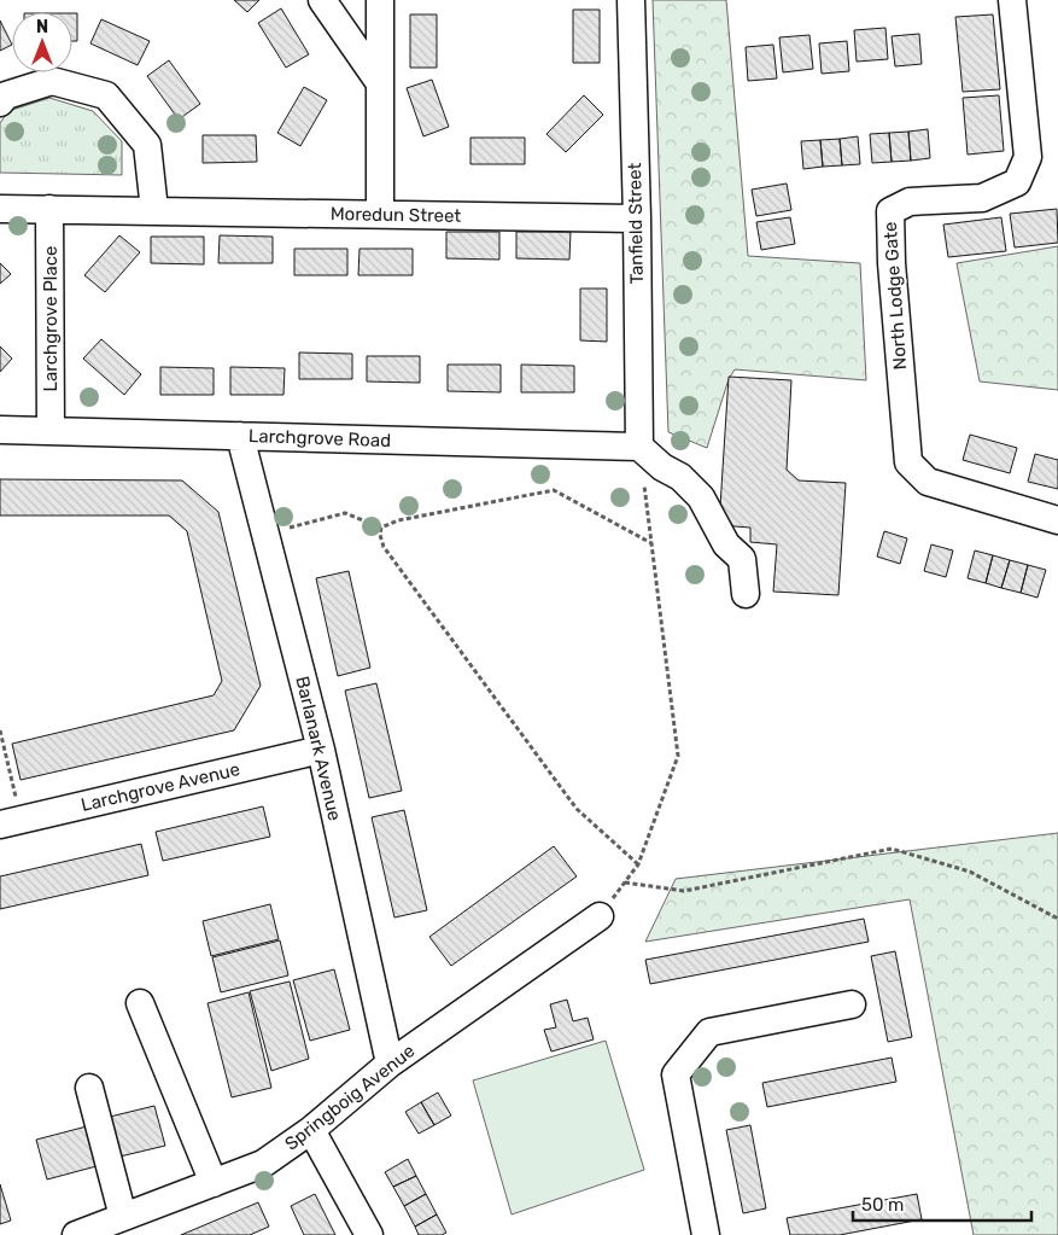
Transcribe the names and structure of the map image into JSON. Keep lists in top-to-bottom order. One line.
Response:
{"streets":{"street":["Moredun Street","Tanfield Street","North Lodge Gate","Larchgrove Place","Larchgrove Road","Barlanark Avenue","Larchgrove Avenue","Springboig Avenue"]},"crossings":[["Moredun Street","Tanfield Street"],["Moredun Street","Larchgrove Place"],["Tanfield Street","Larchgrove Road"],["Larchgrove Place","Larchgrove Road"],["Larchgrove Road","Barlanark Avenue"],["Barlanark Avenue","Larchgrove Avenue"],["Barlanark Avenue","Springboig Avenue"]],"scale_bar":"50 m","north":"top"}
